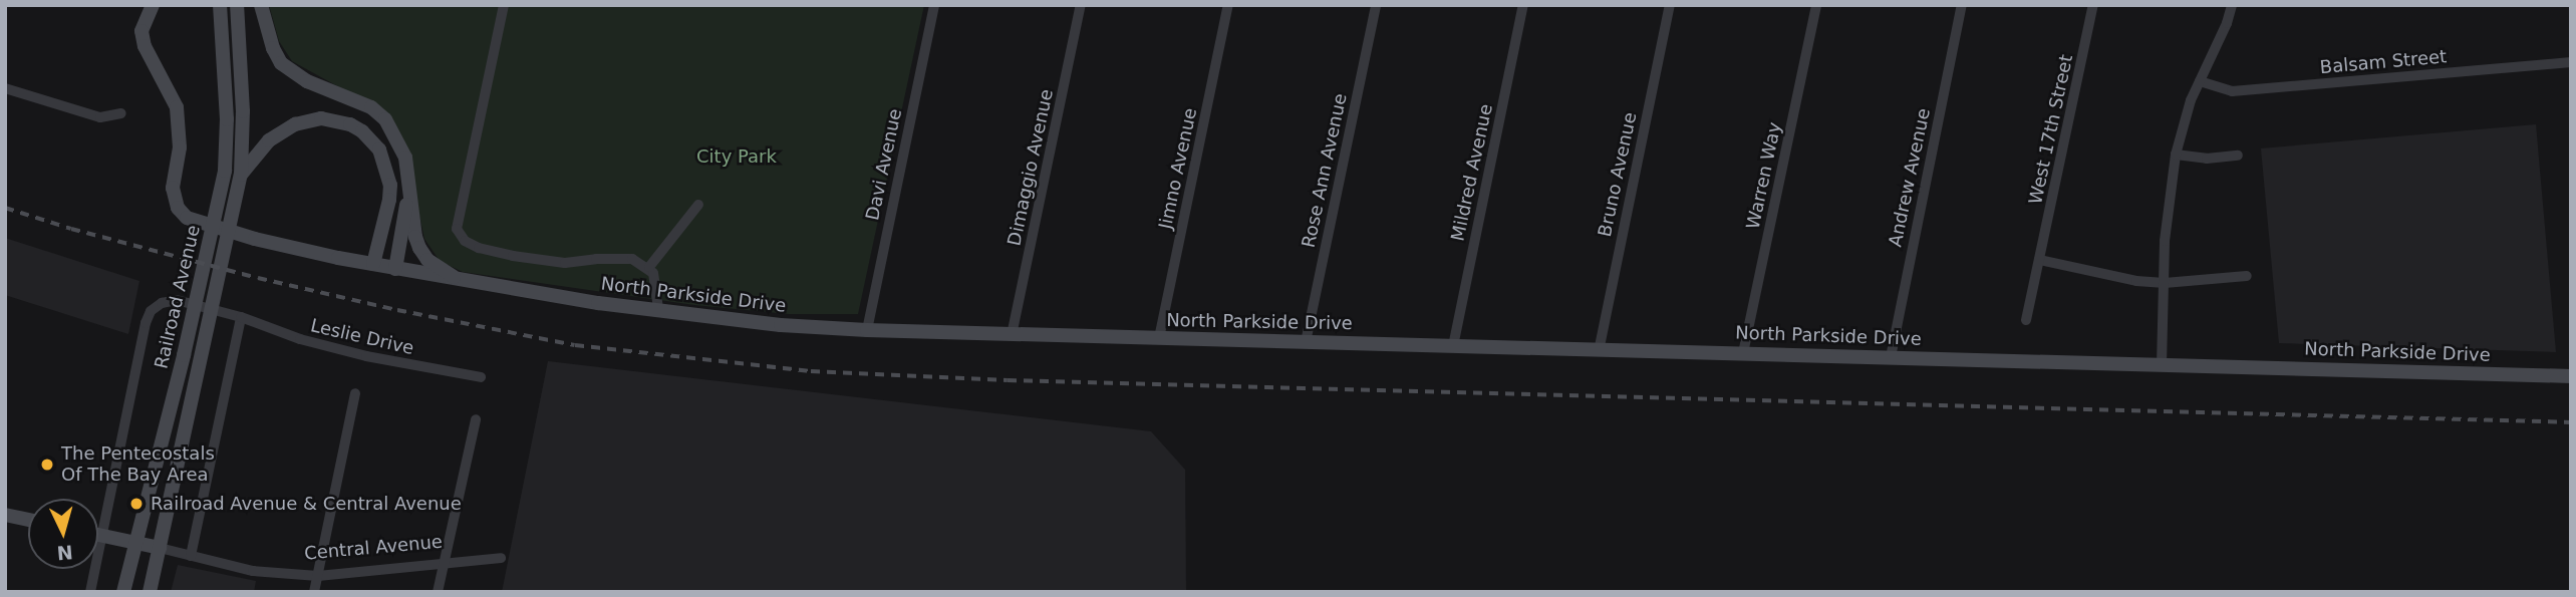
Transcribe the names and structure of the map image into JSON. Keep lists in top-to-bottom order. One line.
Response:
{"streets":{"street":["Balsam Street","West 17th Street","Davi Avenue","Dimaggio Avenue","Jimno Avenue","Rose Ann Avenue","Mildred Avenue","Bruno Avenue","Warren Way","Andrew Avenue","North Parkside Drive","Railroad Avenue","Leslie Drive","Central Avenue"]},"crossings":[["Davi Avenue","North Parkside Drive"],["Dimaggio Avenue","North Parkside Drive"],["Jimno Avenue","North Parkside Drive"],["Rose Ann Avenue","North Parkside Drive"],["Mildred Avenue","North Parkside Drive"],["Bruno Avenue","North Parkside Drive"],["Warren Way","North Parkside Drive"],["Andrew Avenue","North Parkside Drive"],["Railroad Avenue","Central Avenue"],["Leslie Drive","Central Avenue"]],"parks":["City Park"],"places":["The Pentecostals Of The Bay Area","Railroad Avenue & Central Avenue"],"north":"bottom"}
